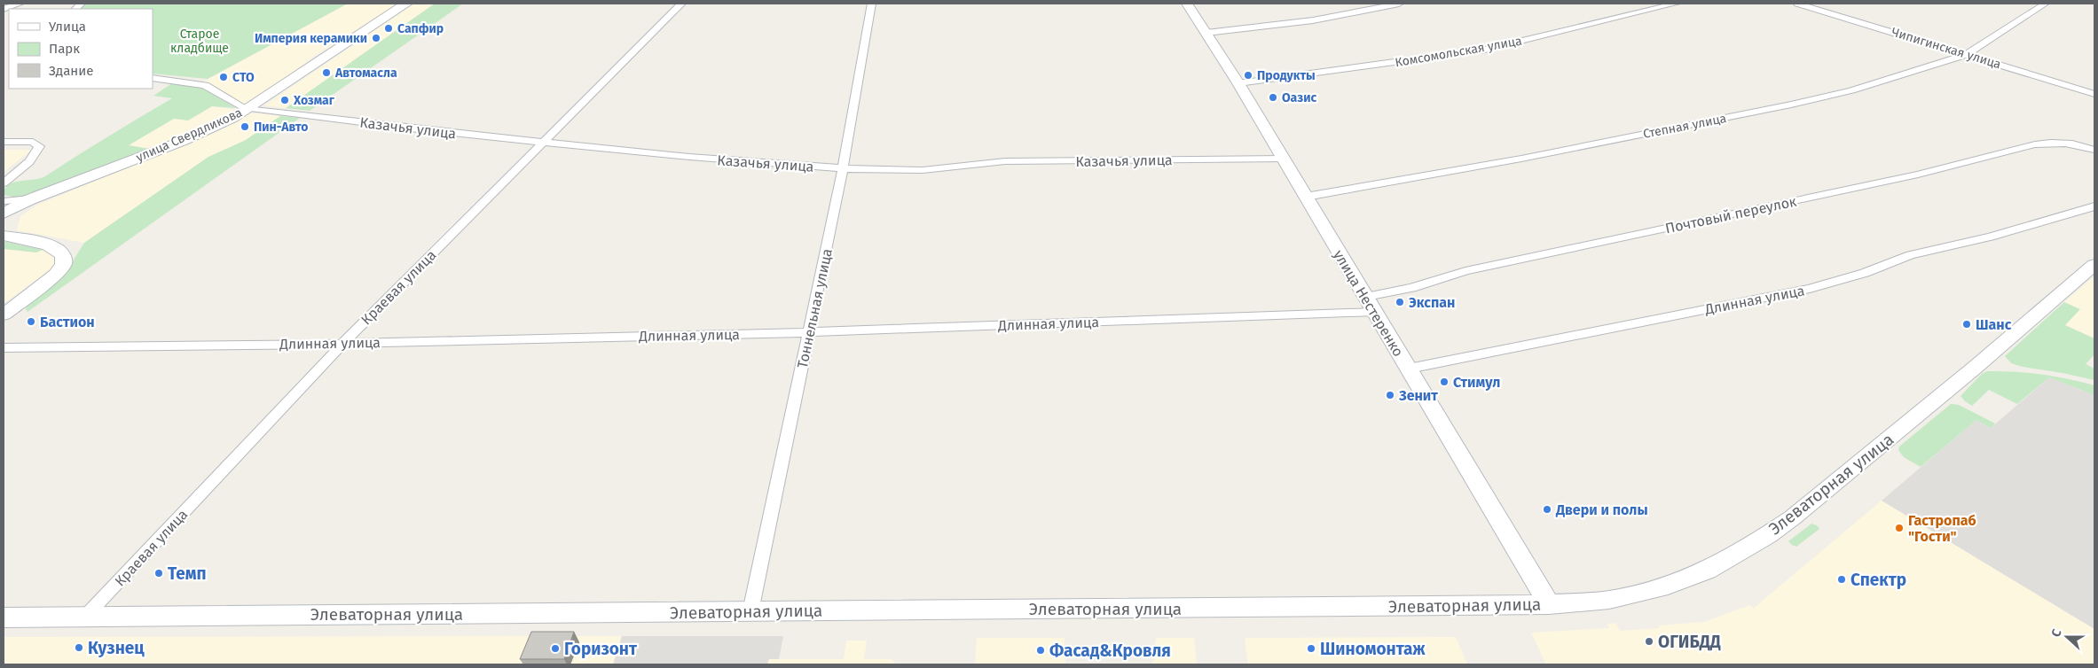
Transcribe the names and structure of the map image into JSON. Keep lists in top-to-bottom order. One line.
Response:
{"streets":{"street":["Чипигинская улица","Комсомольская улица","Степная улица","Казачья улица","улица Свердликова","Почтовый переулок","Краевая улица","Длинная улица","улица Нестеренко","Тоннельная улица","Элеваторная улица"]},"crossings":[["Чипигинская улица","Степная улица"],["Комсомольская улица","улица Нестеренко"],["Степная улица","улица Нестеренко"],["Казачья улица","улица Свердликова"],["Казачья улица","Краевая улица"],["Казачья улица","улица Нестеренко"],["Казачья улица","Тоннельная улица"],["Почтовый переулок","Длинная улица"],["Почтовый переулок","улица Нестеренко"],["Краевая улица","Длинная улица"],["Краевая улица","Элеваторная улица"],["Длинная улица","улица Нестеренко"],["Длинная улица","Тоннельная улица"],["улица Нестеренко","Элеваторная улица"],["Тоннельная улица","Элеваторная улица"]],"parks":["Старое кладбище"],"places":["Сапфир","Империя керамики","Автомасла","Продукты","СТО","Оазис","Хозмаг","Пин-Авто","Экспан","Бастион","Шанс","Стимул","Зенит","Двери и полы","Гастропаб \"Гости\"","Темп","Спектр","ОГИБДД","Кузнец","Горизонт","Шиномонтаж","Фасад&Кровля"],"legend":["Улица","Парк","Здание"],"north":"left"}
